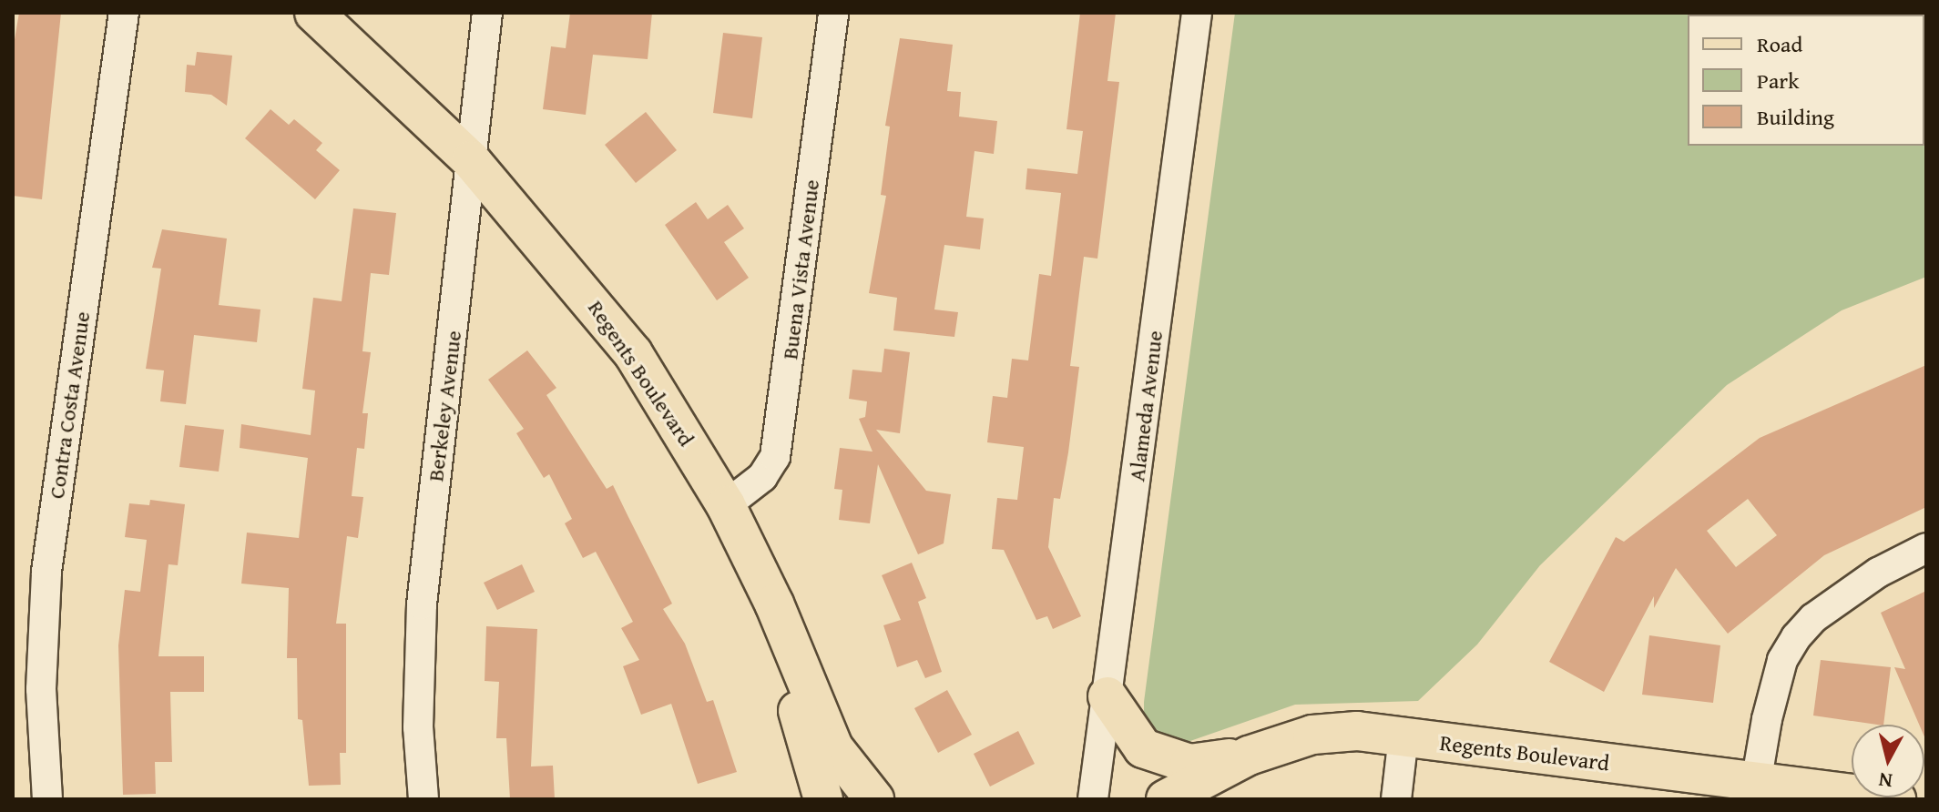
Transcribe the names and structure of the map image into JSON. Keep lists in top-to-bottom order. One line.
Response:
{"streets":{"main road":["Regents Boulevard"],"street":["Buena Vista Avenue","Contra Costa Avenue","Berkeley Avenue","Alameda Avenue"]},"crossings":[["Buena Vista Avenue","Regents Boulevard"],["Regents Boulevard","Berkeley Avenue"]],"legend":["Road","Park","Building"],"north":"bottom"}
